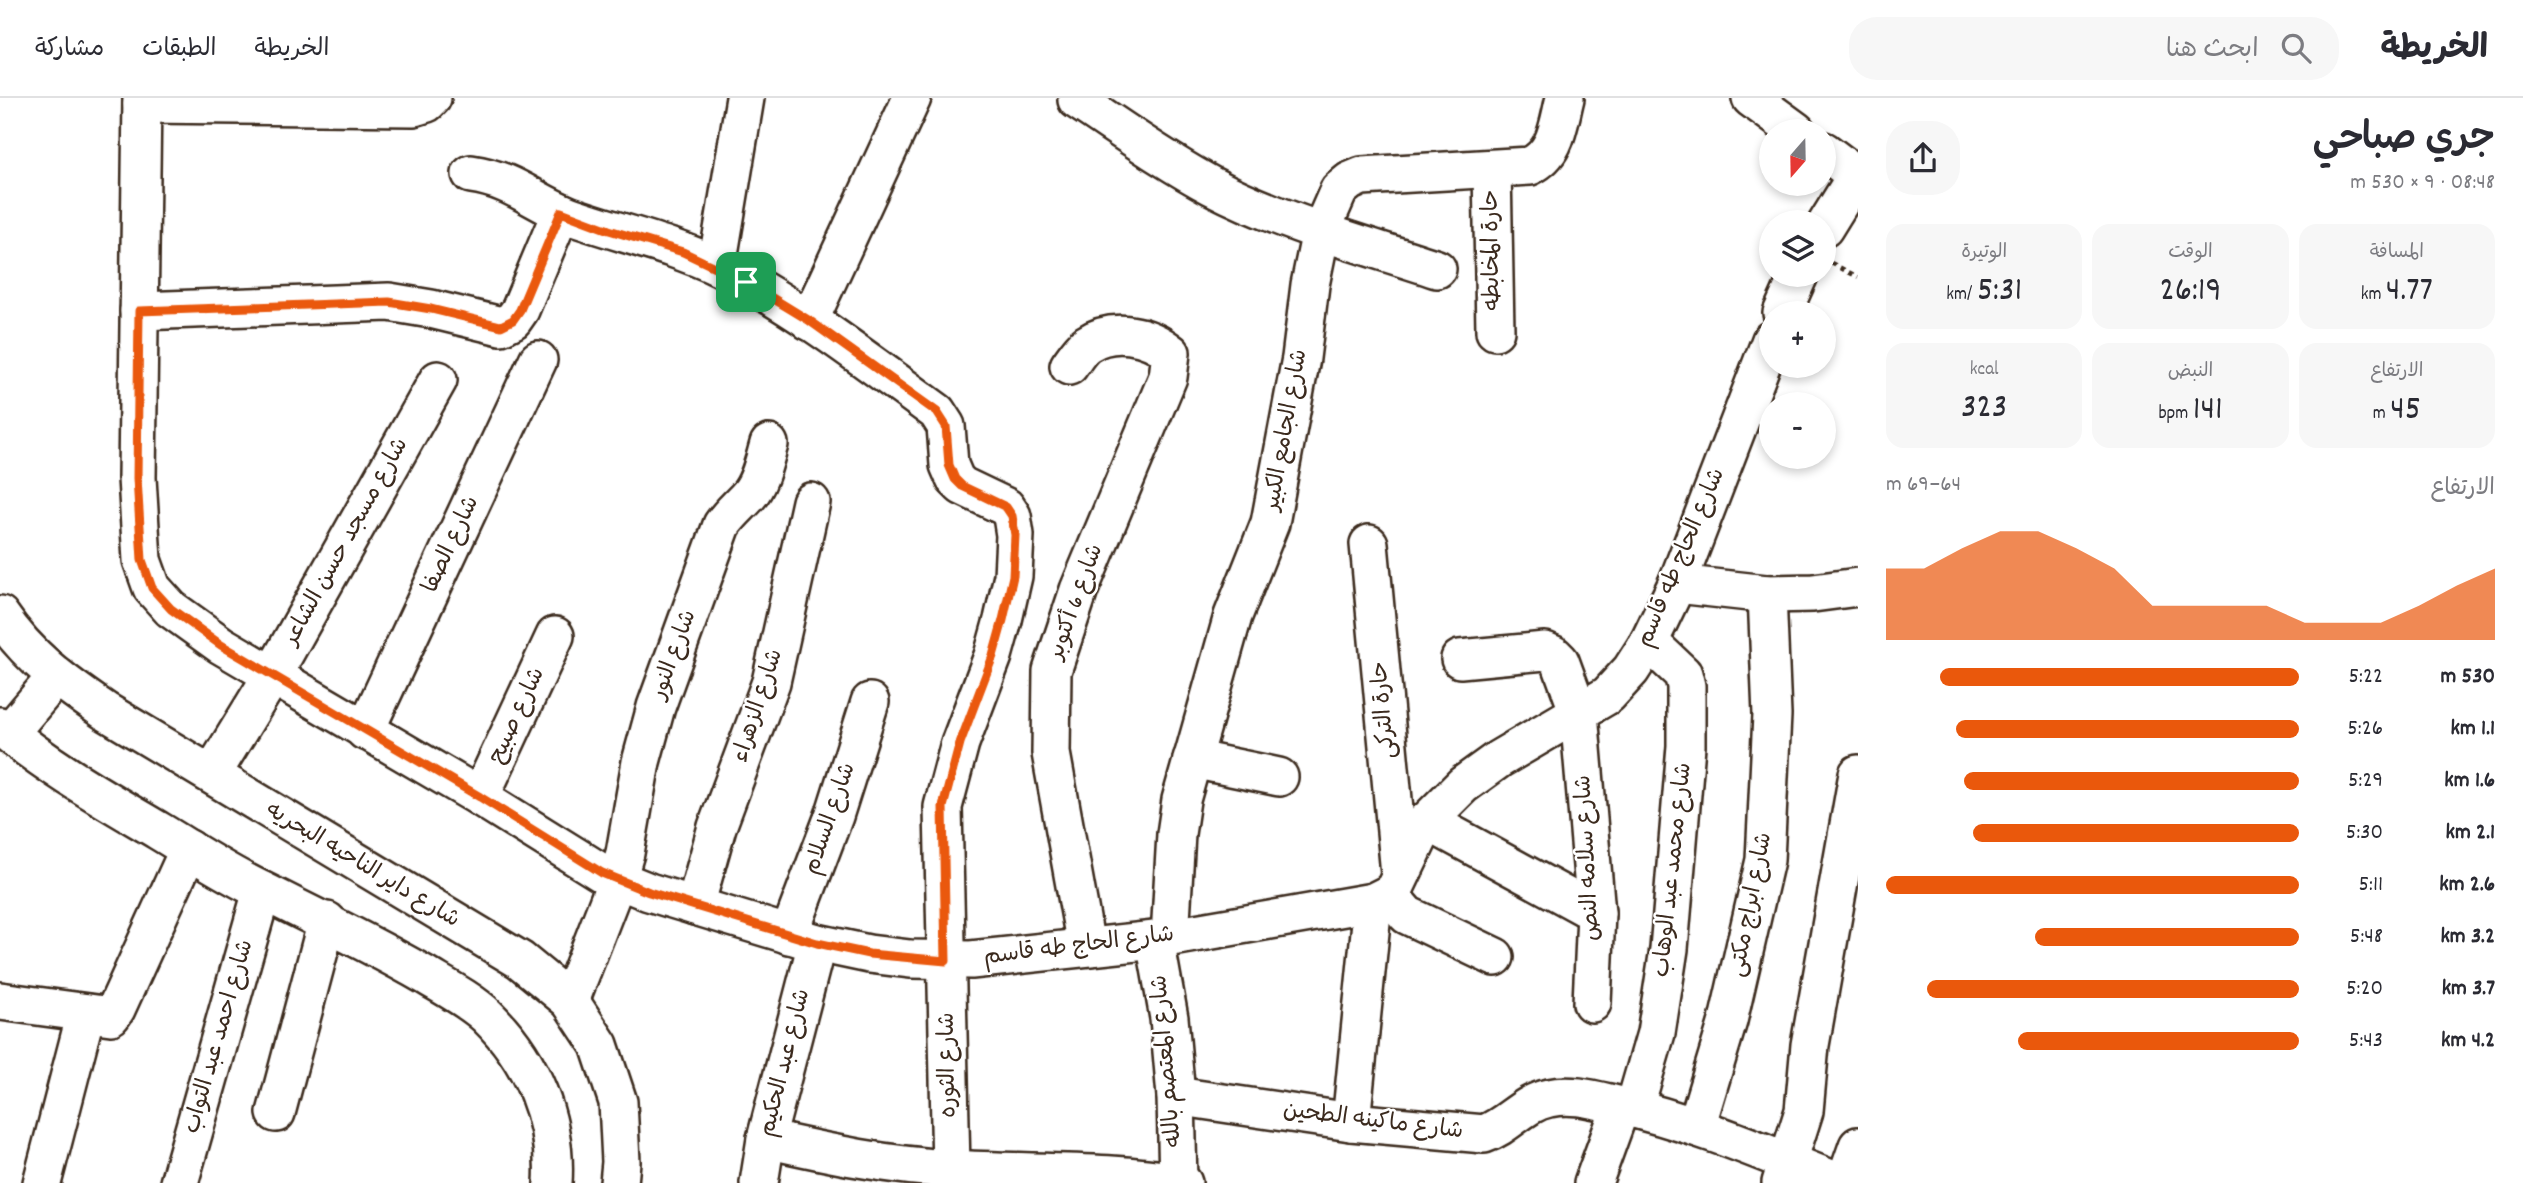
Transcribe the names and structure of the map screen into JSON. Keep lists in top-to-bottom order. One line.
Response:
{"streets":{"street":["حارة المخابطه","شارع الجامع الكبير","شارع مسجد حسن الشاعر","شارع الصفا","شارع الحاج طه قاسم","شارع 6 أكتوبر","شارع النور","شارع الزهراء","حارة التركى","شارع صبيح","شارع السلام","شارع سلامه النص","شارع داير الناحيه البحريه","شارع محمد عبد الوهاب","شارع ابراج مكتى","شارع احمد عبد التواب","شارع المعتصم بالله","شارع عبد الحكيم","شارع الثوره","شارع ماكينه الطحين"]},"crossings":[["حارة المخابطه","شارع الجامع الكبير"],["شارع الجامع الكبير","شارع الحاج طه قاسم"],["شارع الجامع الكبير","شارع المعتصم بالله"],["شارع مسجد حسن الشاعر","شارع الحاج طه قاسم"],["شارع مسجد حسن الشاعر","شارع داير الناحيه البحريه"],["شارع الصفا","شارع الحاج طه قاسم"],["شارع الحاج طه قاسم","شارع 6 أكتوبر"],["شارع الحاج طه قاسم","شارع النور"],["شارع الحاج طه قاسم","شارع الزهراء"],["شارع الحاج طه قاسم","حارة التركى"],["شارع الحاج طه قاسم","شارع صبيح"],["شارع الحاج طه قاسم","شارع السلام"],["شارع الحاج طه قاسم","شارع سلامه النص"],["شارع الحاج طه قاسم","شارع محمد عبد الوهاب"],["شارع الحاج طه قاسم","شارع المعتصم بالله"],["شارع الحاج طه قاسم","شارع عبد الحكيم"],["شارع الحاج طه قاسم","شارع الثوره"],["شارع النور","شارع داير الناحيه البحريه"],["شارع السلام","شارع عبد الحكيم"],["شارع محمد عبد الوهاب","شارع ماكينه الطحين"],["شارع ابراج مكتى","شارع ماكينه الطحين"],["شارع المعتصم بالله","شارع ماكينه الطحين"]],"north":"bottom","page":{"header":"الخريطة","search":"ابحث هنا","nav":["الخريطة","الطبقات","مشاركة"],"heading":["جري صباحي","08:48 · 9 × 530 m"],"map_buttons":["+","−"],"stats":[["المسافة","4.77 km"],["الوقت","26:19"],["الوتيرة","5:31 /km"],["الارتفاع","45 m"],["النبض","141 bpm"],["kcal","323"]],"chart":["الارتفاع","64–69 m"],"list":[{"name":"530 m","note":"5:22"},{"name":"1.1 km","note":"5:26"},{"name":"1.6 km","note":"5:29"},{"name":"2.1 km","note":"5:30"},{"name":"2.6 km","note":"5:11"},{"name":"3.2 km","note":"5:48"},{"name":"3.7 km","note":"5:20"},{"name":"4.2 km","note":"5:43"}]}}
